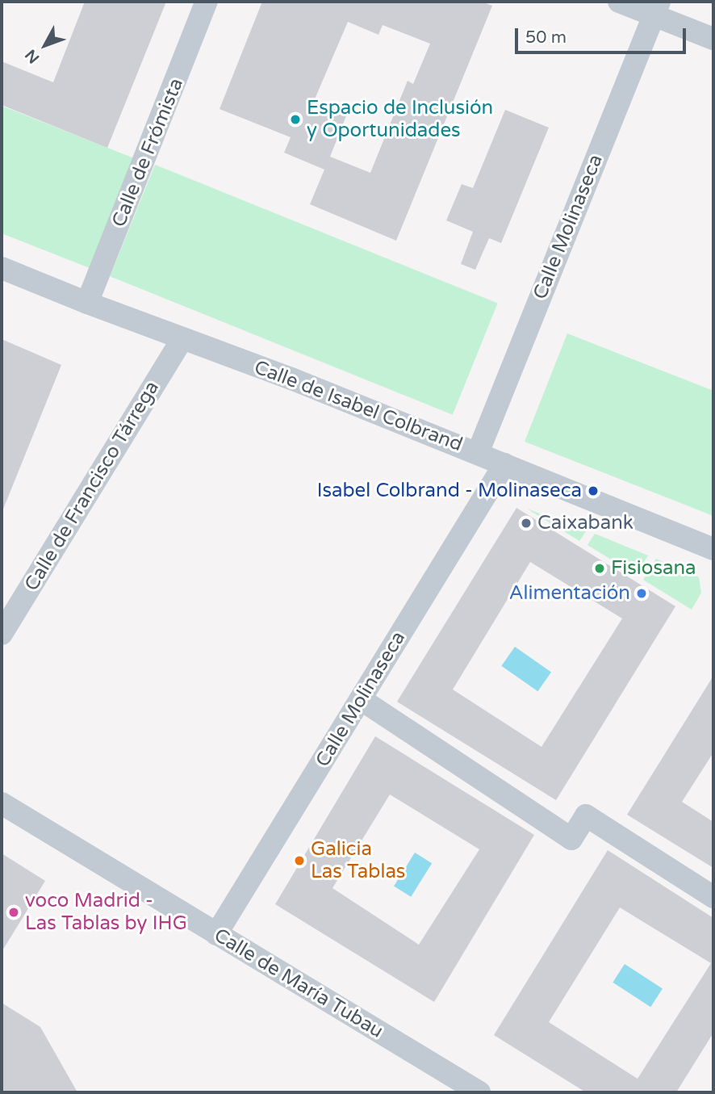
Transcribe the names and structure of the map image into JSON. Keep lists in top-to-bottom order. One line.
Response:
{"streets":{"street":["Calle de Frómista","Calle Molinaseca","Calle de Isabel Colbrand","Calle de Francisco Tárrega","Calle de María Tubau"]},"crossings":[["Calle de Frómista","Calle de Isabel Colbrand"],["Calle Molinaseca","Calle de Isabel Colbrand"],["Calle Molinaseca","Calle de María Tubau"],["Calle de Isabel Colbrand","Calle de Francisco Tárrega"]],"places":["Espacio de Inclusión y Oportunidades","Isabel Colbrand - Molinaseca","Caixabank","Fisiosana","Alimentación","Galicia Las Tablas","voco Madrid - Las Tablas by IHG"],"scale_bar":"50 m","north":"bottom left"}
